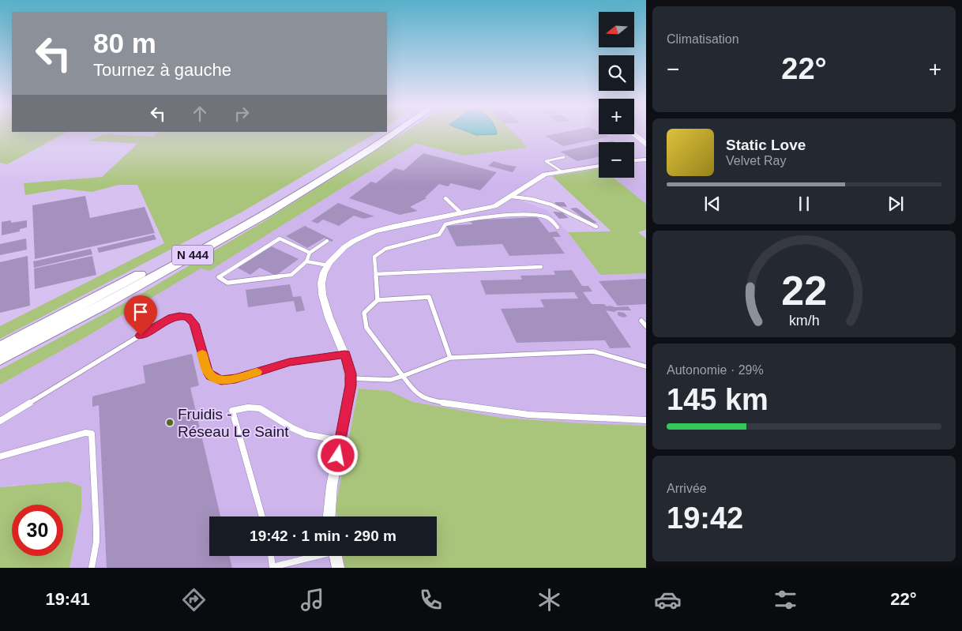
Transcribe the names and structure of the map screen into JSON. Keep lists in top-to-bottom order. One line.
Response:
{"streets":{"highway":["N 444"]},"places":["Fruidis - Réseau Le Saint"],"north":"left","page":{"tile":["Climatisation",["Autonomie · 29%","145 km"],["Arrivée","19:42"]],"map_buttons":["+","−"],"turn":["80 m","Tournez à gauche"],"heat":["−","22°","+"],"song":["Static Love","Velvet Ray"],"limit":"30","trip":"19:42 · 1 min · 290 m","tabs":["19:41","22°"],"gauge":["22","km/h"]}}
